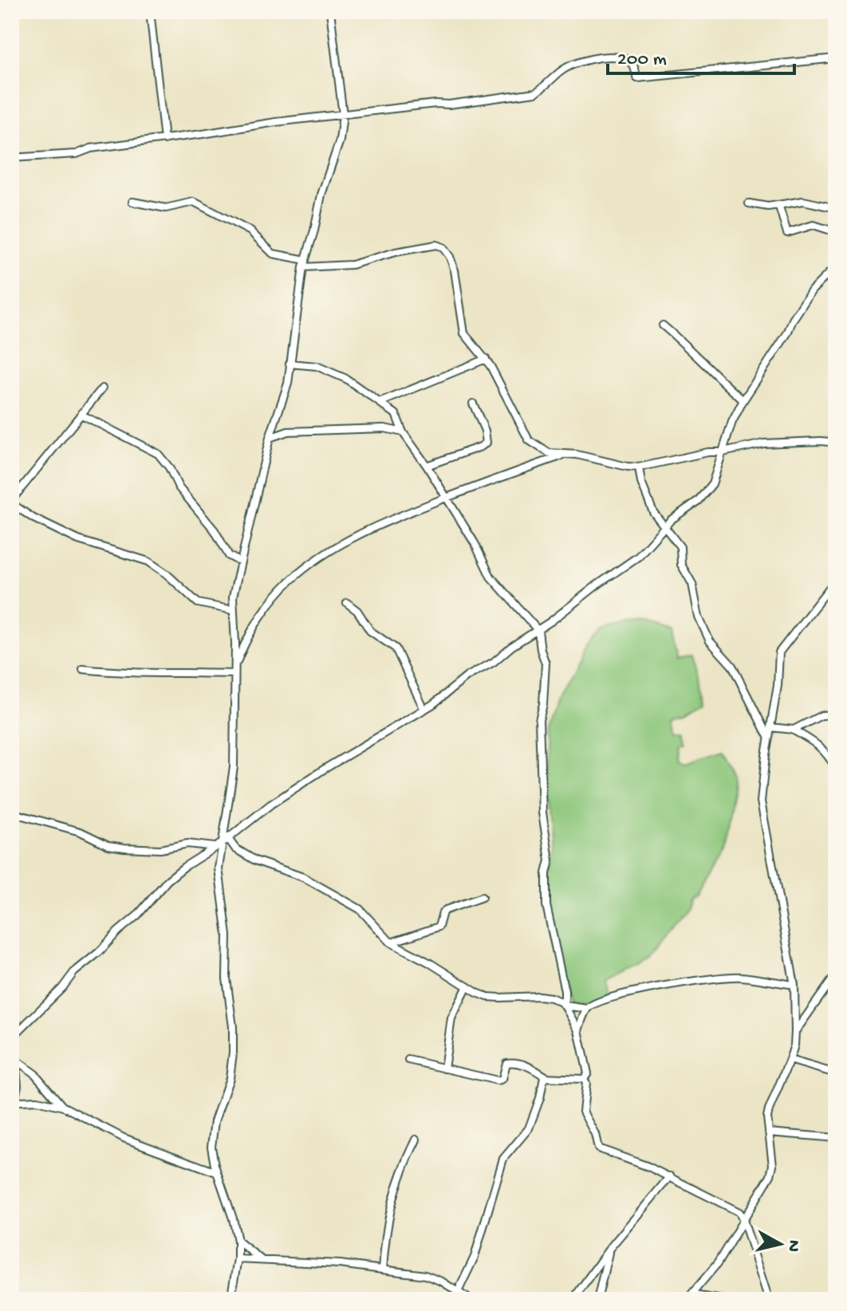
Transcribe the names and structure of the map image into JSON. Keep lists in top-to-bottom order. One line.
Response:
{"scale_bar":"200 m","north":"right"}
